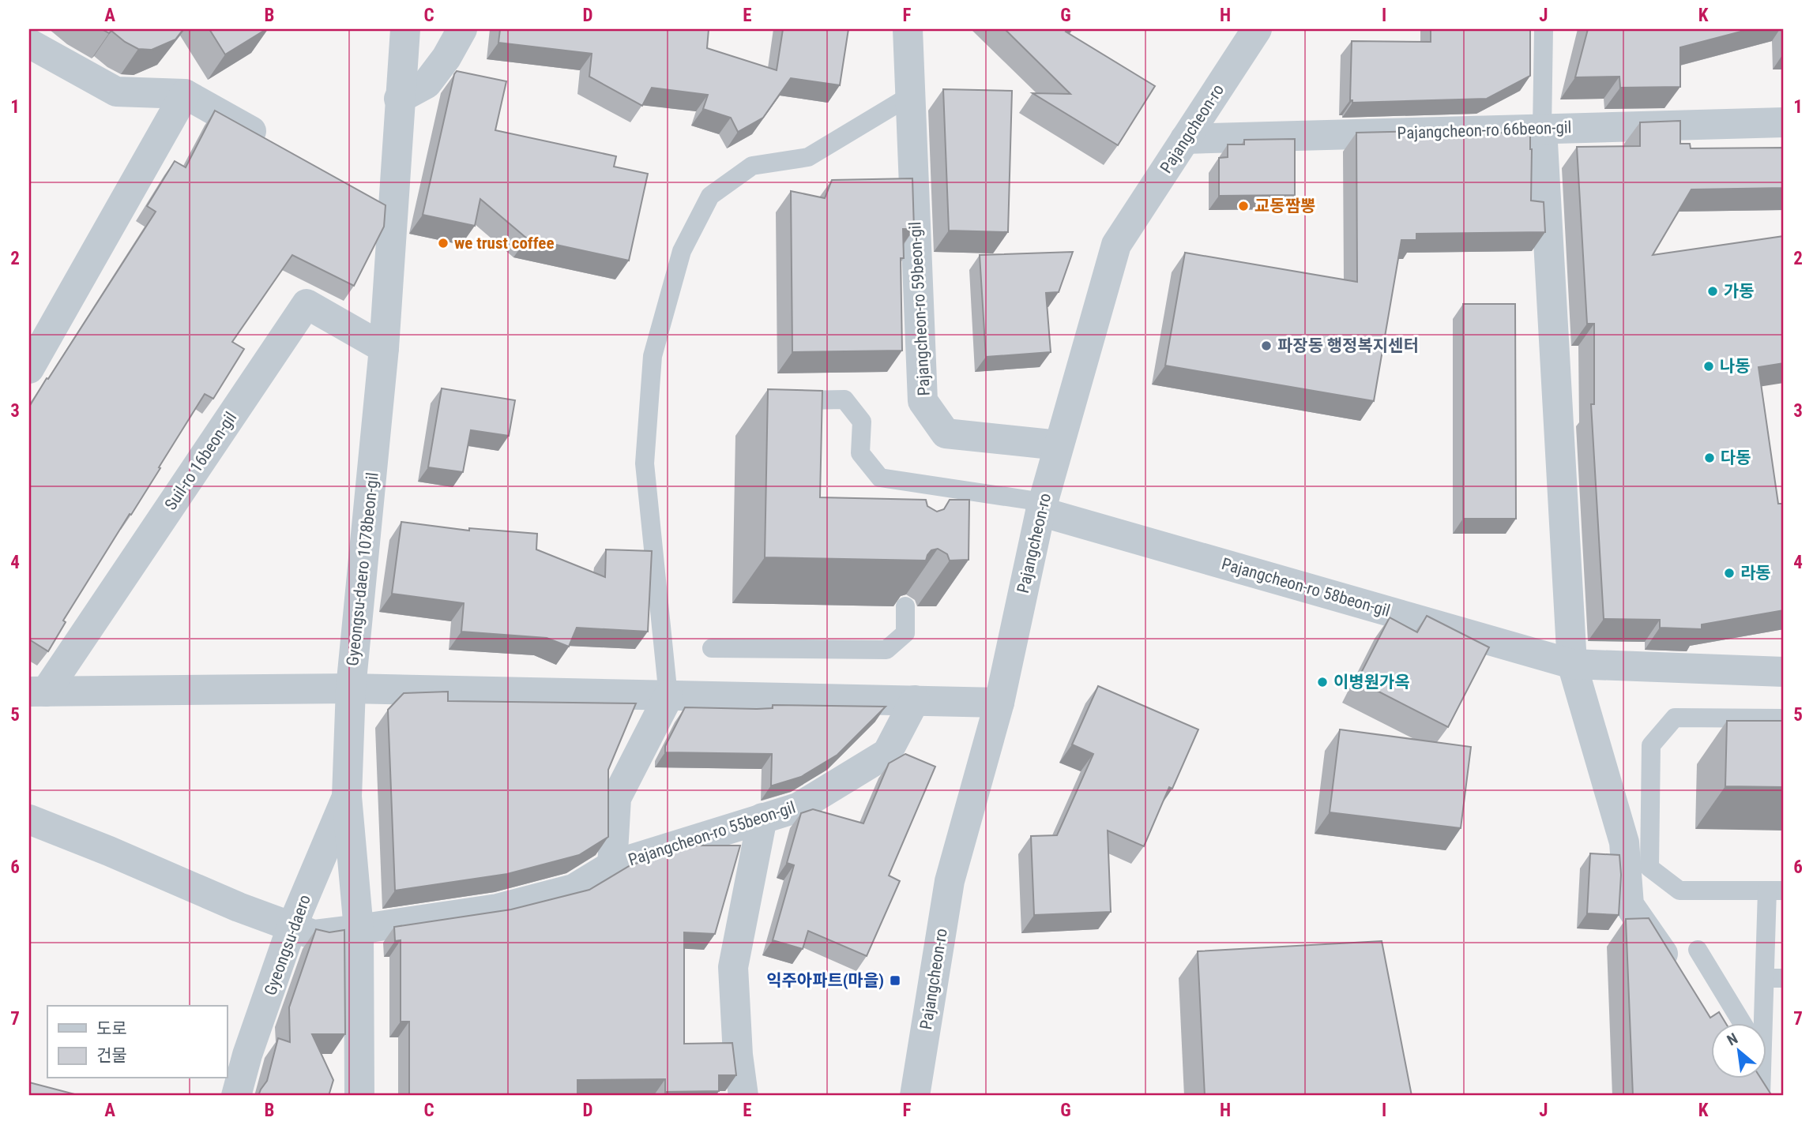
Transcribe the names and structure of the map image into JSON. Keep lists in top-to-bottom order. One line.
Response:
{"streets":{"street":["Pajangcheon-ro","Pajangcheon-ro 66beon-gil","Pajangcheon-ro 59beon-gil","Suil-ro 16beon-gil","Gyeongsu-daero 1078beon-gil","Pajangcheon-ro 58beon-gil","Pajangcheon-ro 55beon-gil","Gyeongsu-daero"]},"crossings":[["Pajangcheon-ro","Pajangcheon-ro 66beon-gil"],["Pajangcheon-ro","Pajangcheon-ro 59beon-gil"],["Pajangcheon-ro","Pajangcheon-ro 58beon-gil"],["Suil-ro 16beon-gil","Gyeongsu-daero 1078beon-gil"],["Gyeongsu-daero 1078beon-gil","Gyeongsu-daero"]],"places":{"other":["교동짬뽕","we trust coffee","가동","파장동 행정복지센터","나동","다동","라동","이병원가옥"],"transit":["익주아파트(마을)"]},"legend":["도로","건물"],"north":"top left","grid":{"columns":["A","B","C","D","E","F","G","H","I","J","K"],"rows":["1","2","3","4","5","6","7"]}}
